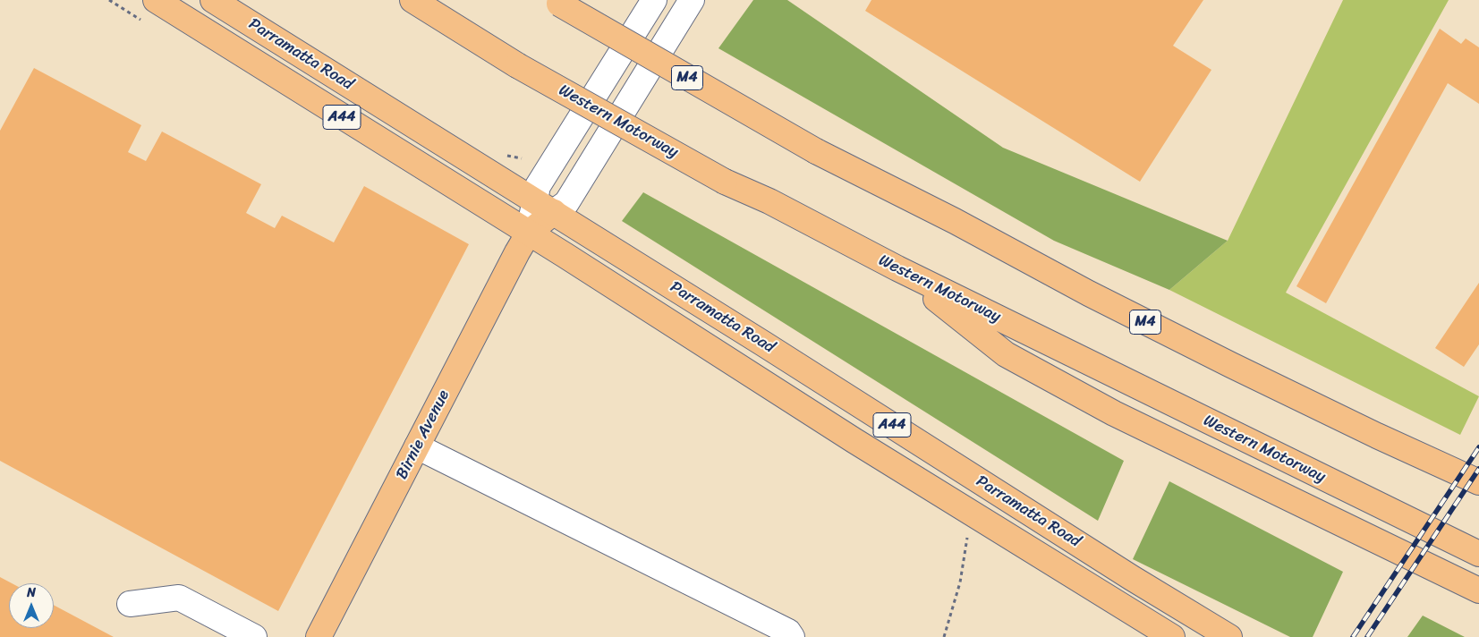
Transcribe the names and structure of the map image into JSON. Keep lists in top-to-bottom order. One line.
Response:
{"streets":{"main road":["Parramatta Road","M4","A44","Western Motorway","Birnie Avenue"]},"crossings":[["Parramatta Road","Birnie Avenue"]],"north":"top"}
